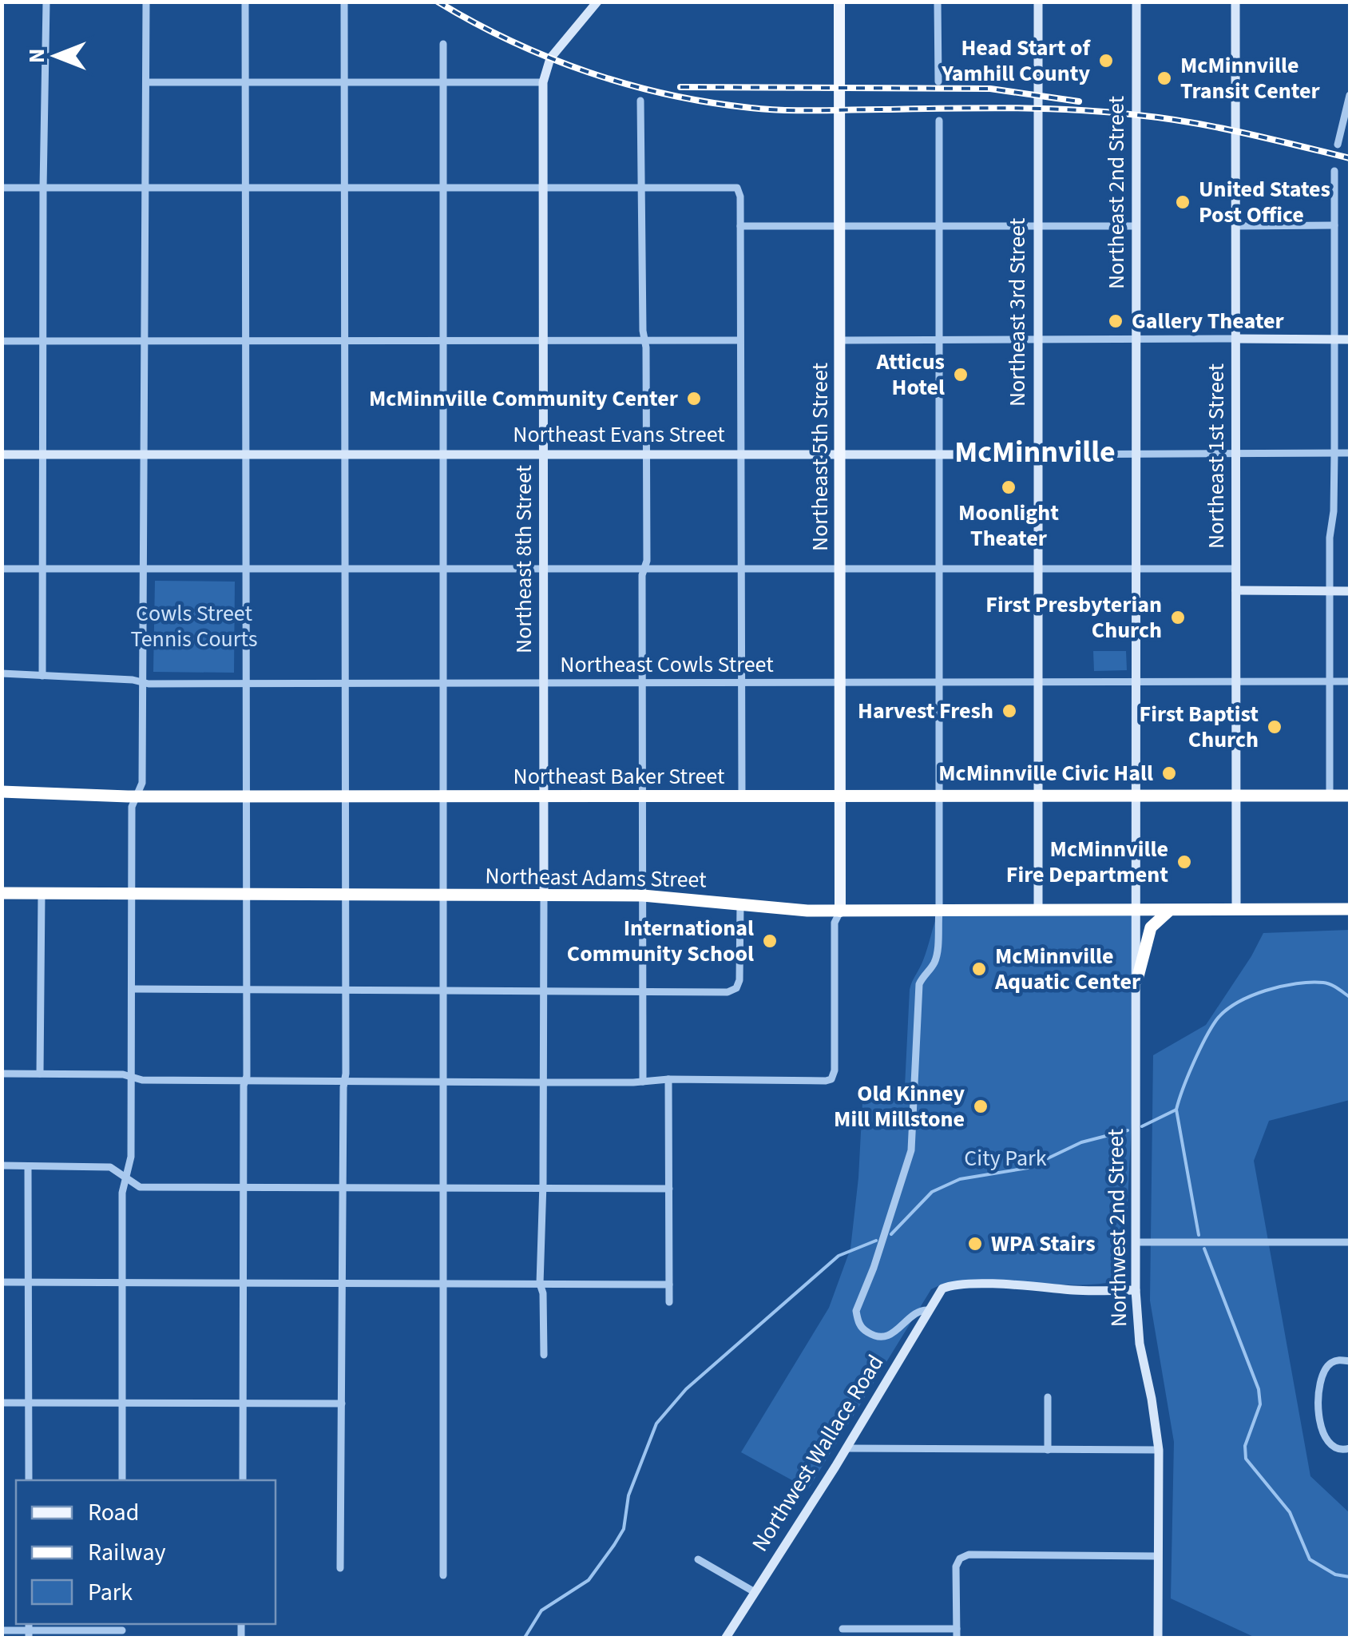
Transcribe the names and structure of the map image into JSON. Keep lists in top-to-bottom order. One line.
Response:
{"streets":{"highway":["Northeast Baker Street","Northeast Adams Street"],"main road":["Northeast 5th Street"],"street":["Northeast 2nd Street","Northeast 3rd Street","Northeast Evans Street","Northeast 1st Street","Northeast 8th Street","Northeast Cowls Street","Northwest 2nd Street","Northwest Wallace Road"]},"crossings":[["Northeast 2nd Street","Northeast Evans Street"],["Northeast 2nd Street","Northeast Cowls Street"],["Northeast 2nd Street","Northeast Baker Street"],["Northeast 2nd Street","Northeast Adams Street"],["Northeast 2nd Street","Northwest 2nd Street"],["Northeast 3rd Street","Northeast Evans Street"],["Northeast 3rd Street","Northeast Cowls Street"],["Northeast 3rd Street","Northeast Baker Street"],["Northeast 3rd Street","Northeast Adams Street"],["Northeast Evans Street","Northeast 1st Street"],["Northeast Evans Street","Northeast 5th Street"],["Northeast Evans Street","Northeast 8th Street"],["Northeast 1st Street","Northeast Cowls Street"],["Northeast 1st Street","Northeast Baker Street"],["Northeast 1st Street","Northeast Adams Street"],["Northeast 5th Street","Northeast Cowls Street"],["Northeast 5th Street","Northeast Baker Street"],["Northeast 5th Street","Northeast Adams Street"],["Northeast 8th Street","Northeast Cowls Street"],["Northeast 8th Street","Northeast Baker Street"],["Northeast 8th Street","Northeast Adams Street"],["Northeast Adams Street","Northwest 2nd Street"],["Northwest 2nd Street","Northwest Wallace Road"]],"districts":["McMinnville"],"parks":["Cowls Street Tennis Courts","City Park"],"places":["Head Start of Yamhill County","McMinnville Transit Center","United States Post Office","Gallery Theater","Atticus Hotel","McMinnville Community Center","Moonlight Theater","First Presbyterian Church","Harvest Fresh","First Baptist Church","McMinnville Civic Hall","McMinnville Fire Department","International Community School","McMinnville Aquatic Center","Old Kinney Mill Millstone","WPA Stairs"],"legend":["Road","Railway","Park"],"north":"left"}
